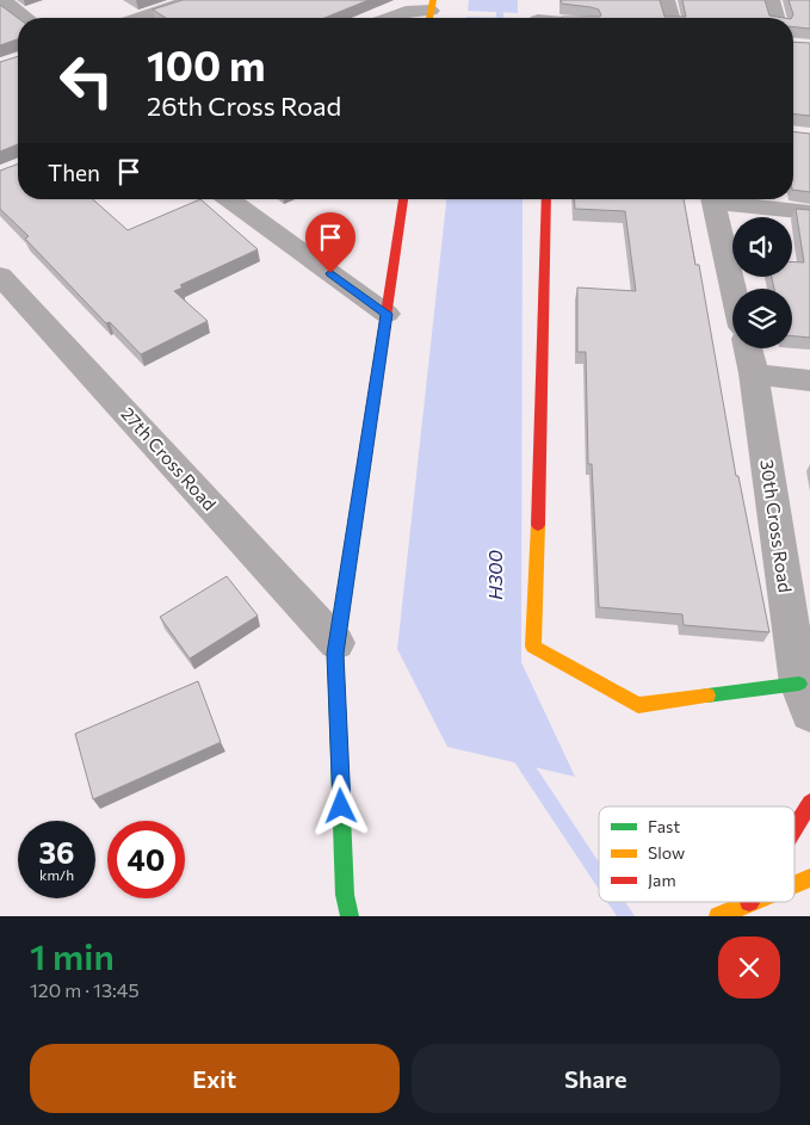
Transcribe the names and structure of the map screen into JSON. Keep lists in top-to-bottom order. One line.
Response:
{"streets":{"street":["27th Cross Road","30th Cross Road"]},"water":["H300"],"legend":["Fast","Slow","Jam"],"page":{"turn":["100 m","26th Cross Road"],"then":"Then","speed":"36 km/h","limit":"40","heading":["1 min","120 m · 13:45"],"buttons":["Exit","Share"]}}
